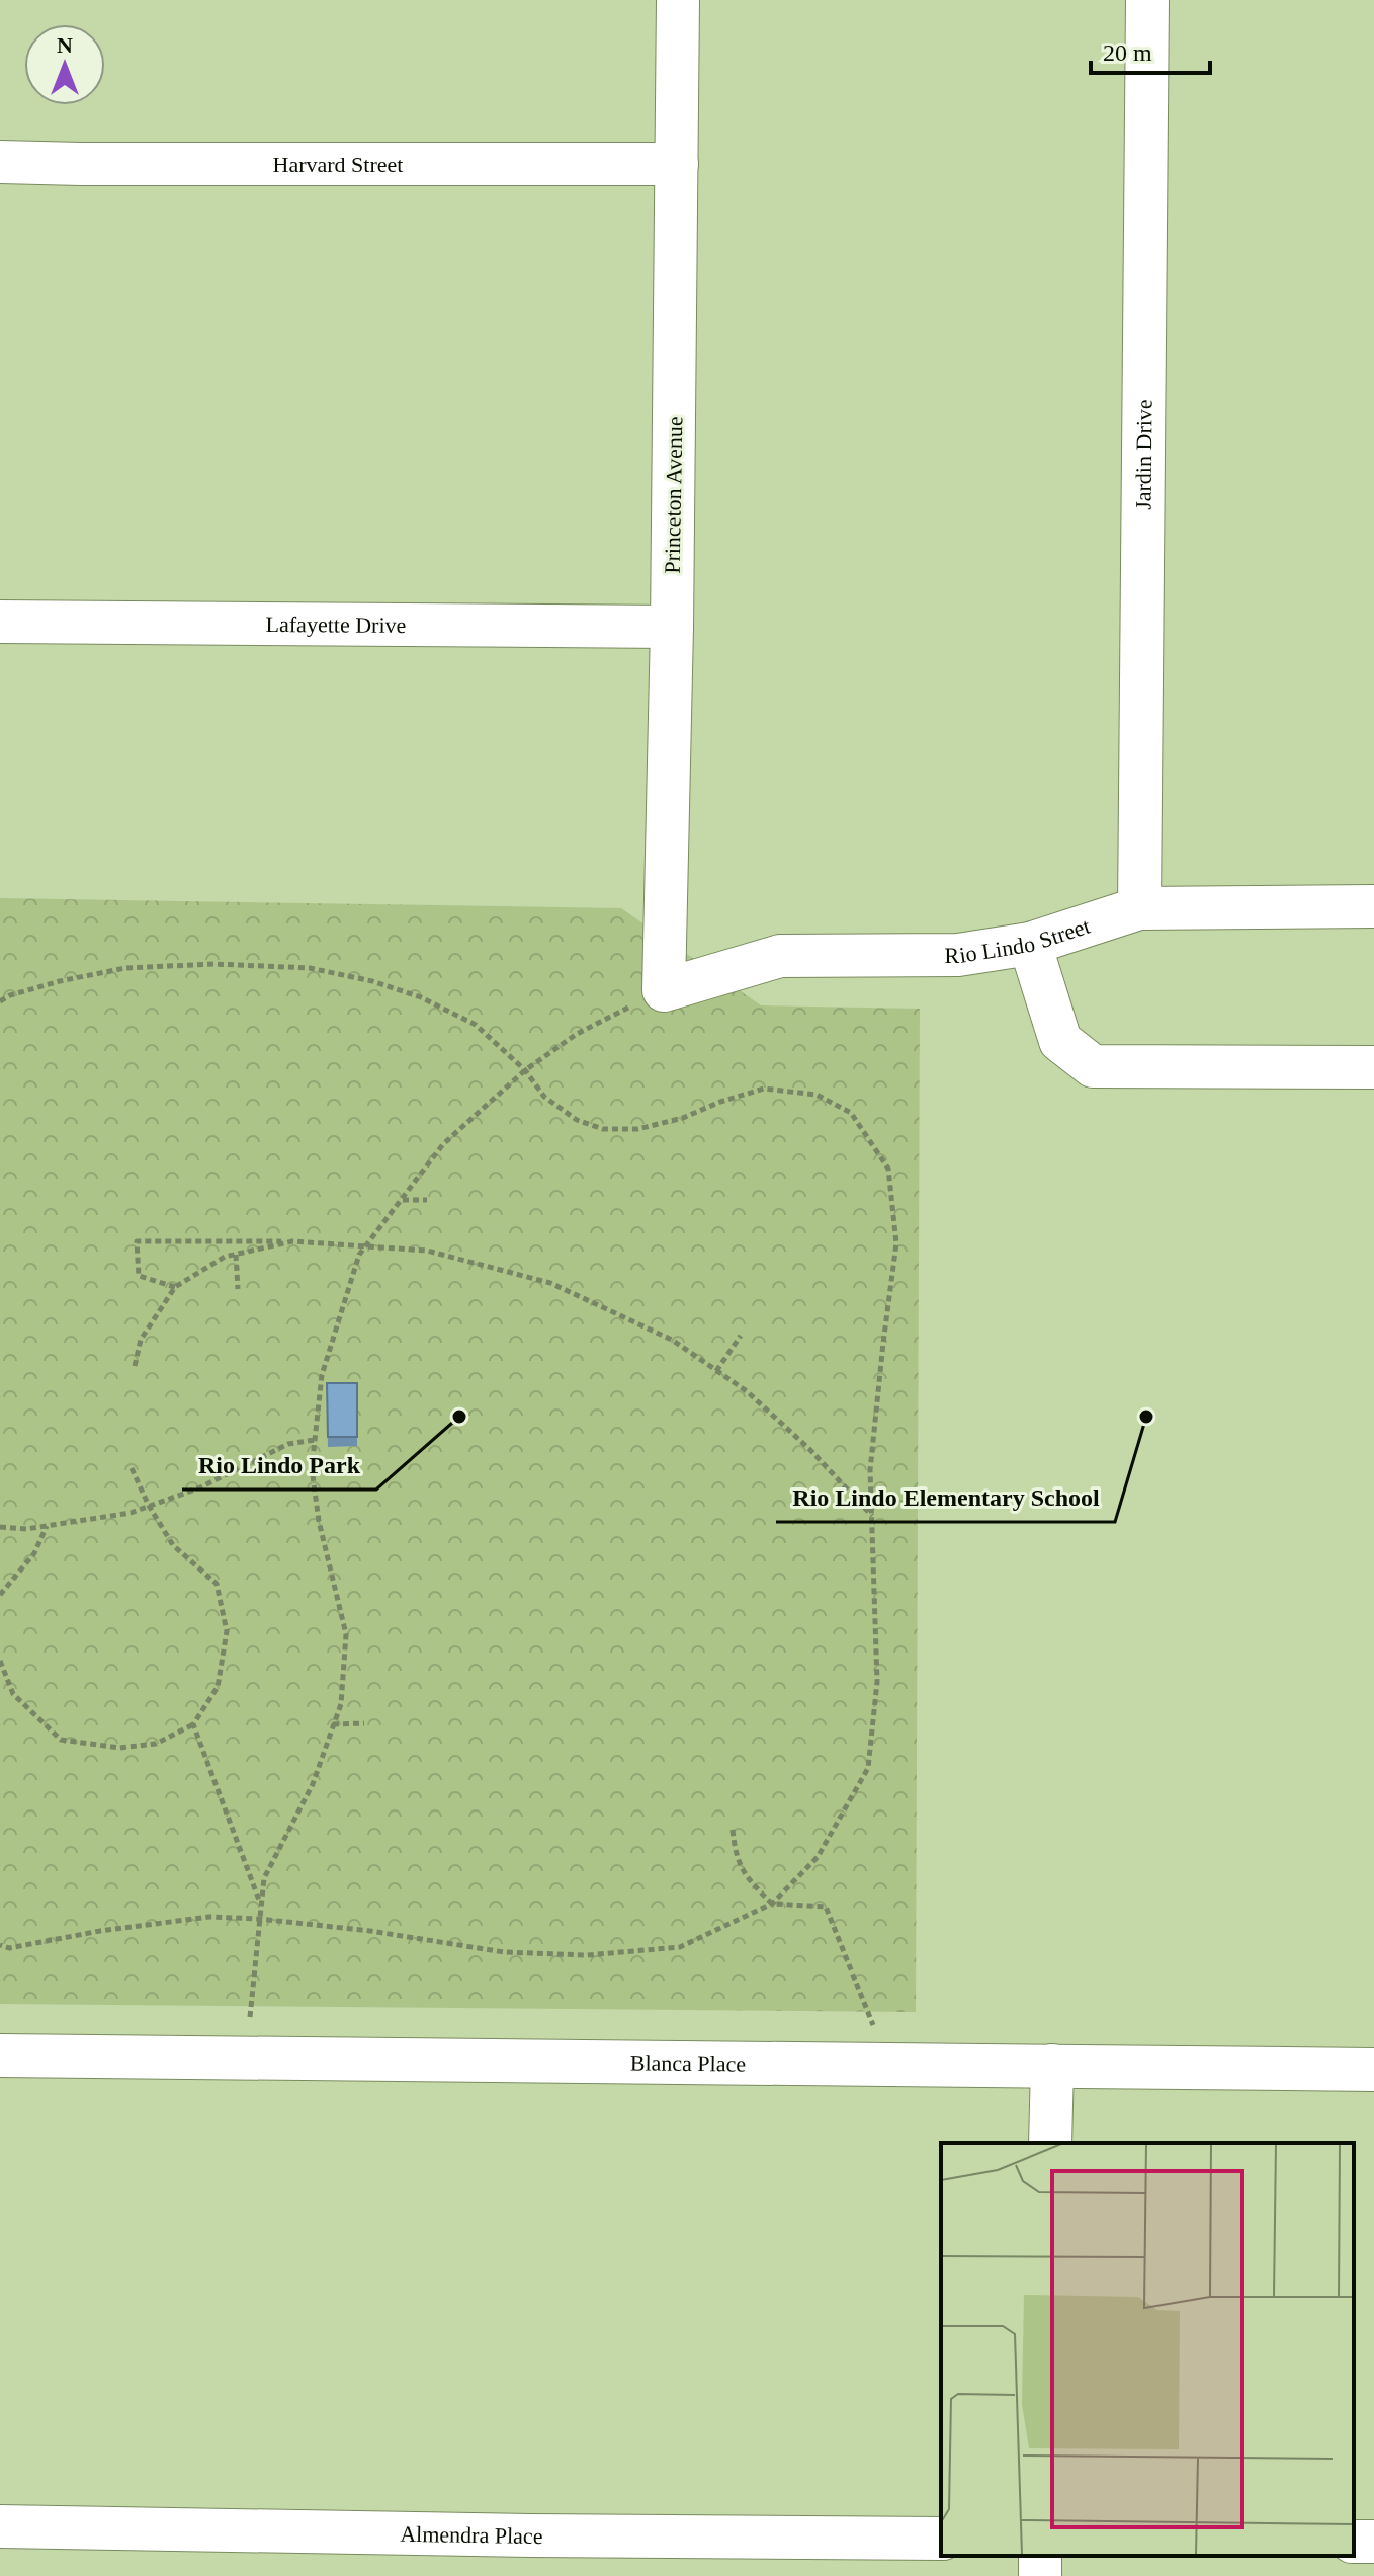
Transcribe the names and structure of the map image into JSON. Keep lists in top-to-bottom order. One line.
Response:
{"streets":{"street":["Harvard Street","Jardin Drive","Princeton Avenue","Lafayette Drive","Rio Lindo Street","Blanca Place","Almendra Place"]},"crossings":[["Harvard Street","Princeton Avenue"],["Jardin Drive","Rio Lindo Street"],["Princeton Avenue","Lafayette Drive"],["Princeton Avenue","Rio Lindo Street"]],"places":["Rio Lindo Park","Rio Lindo Elementary School"],"scale_bar":"20 m","north":"top"}
